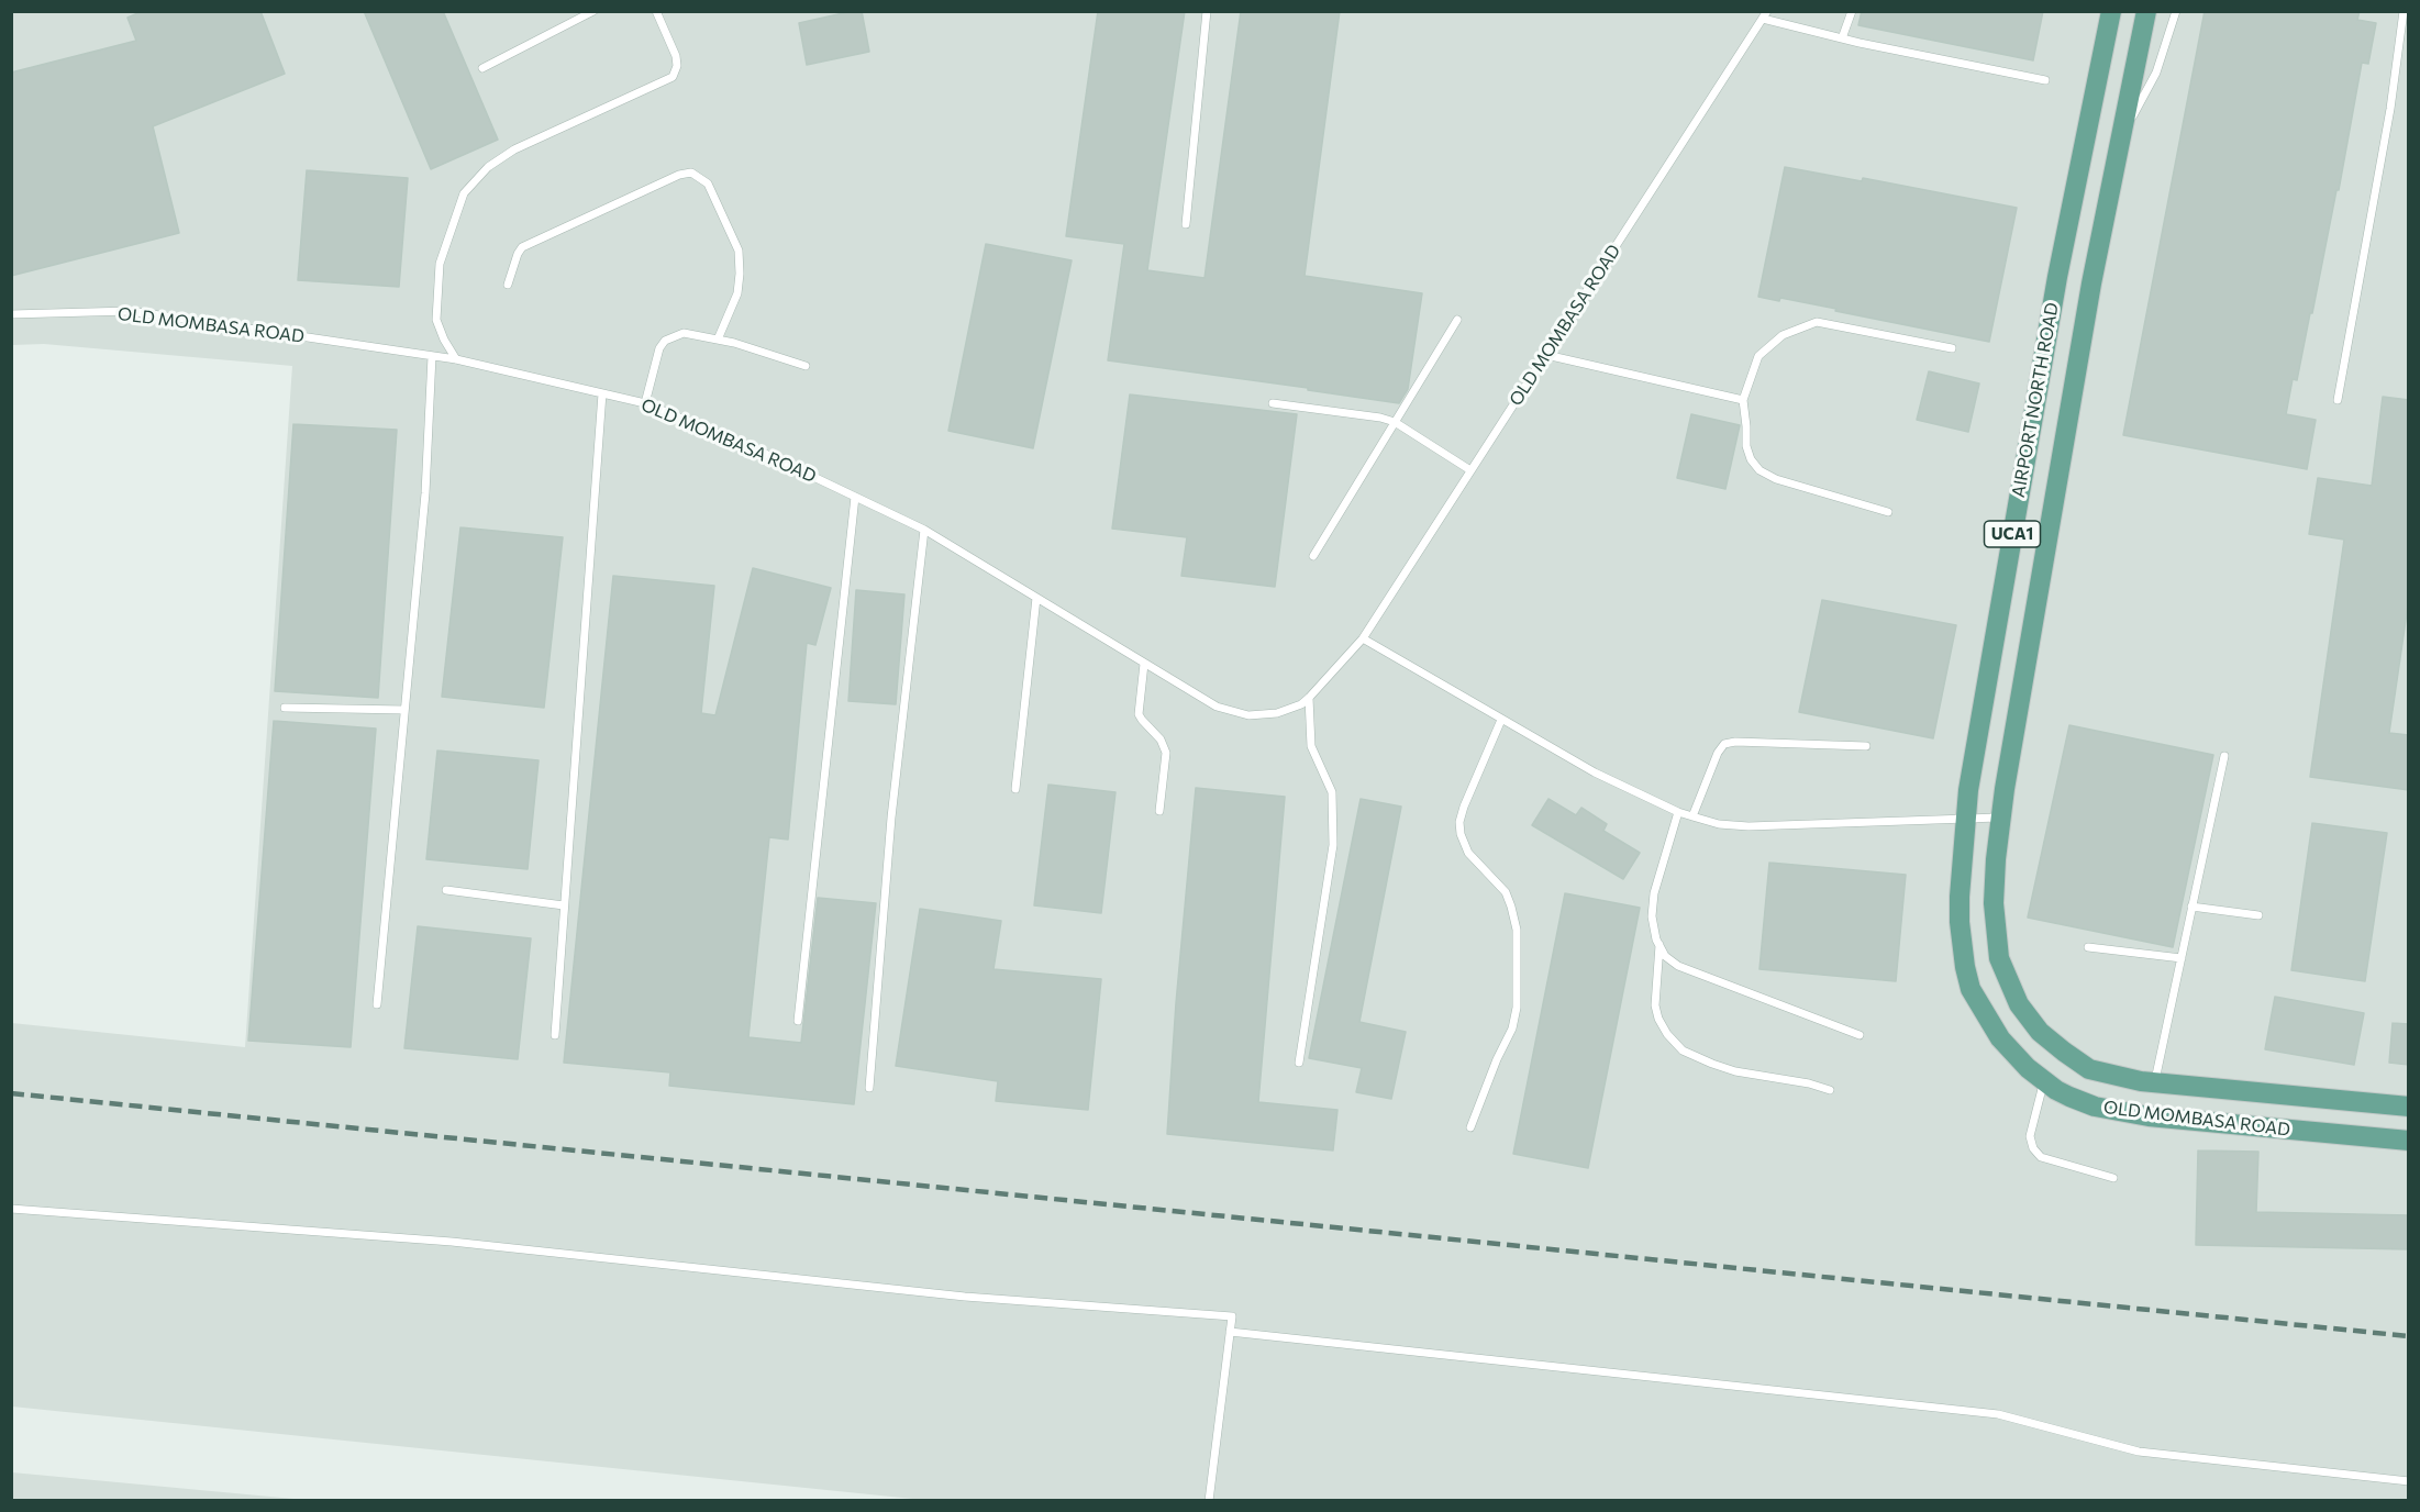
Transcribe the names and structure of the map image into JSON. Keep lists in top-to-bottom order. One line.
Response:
{"streets":{"main road":["OLD MOMBASA ROAD","AIRPORT NORTH ROAD","UCA1"]},"crossings":[["OLD MOMBASA ROAD","AIRPORT NORTH ROAD"]]}
